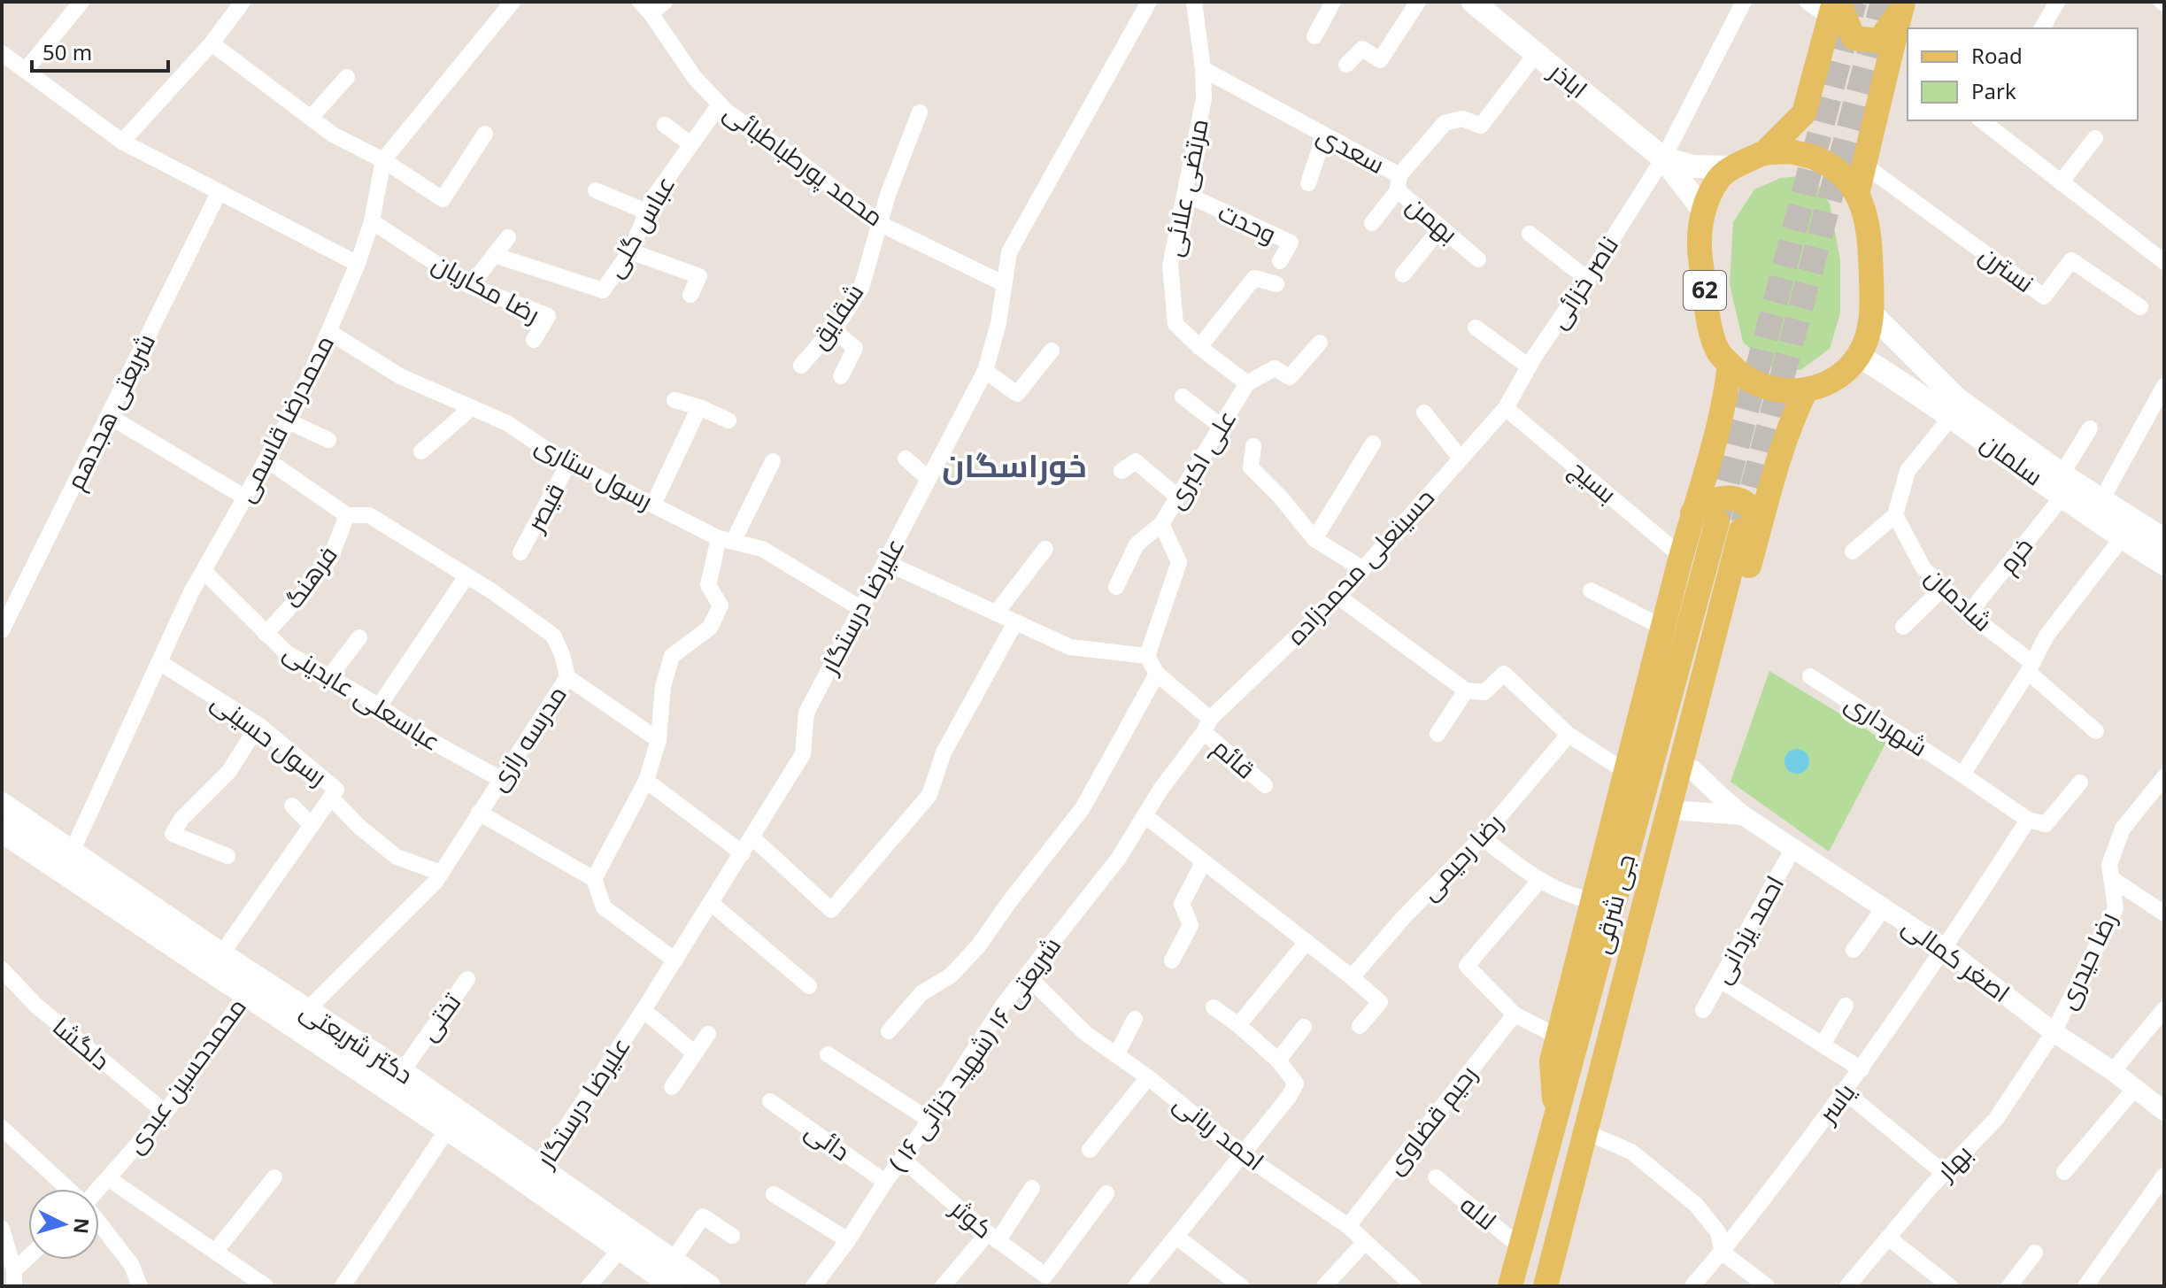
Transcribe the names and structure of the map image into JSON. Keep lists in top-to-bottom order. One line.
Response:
{"streets":{"main road":["اباذر","62","سلمان","جی شرقی","دکتر شریعتی"],"street":["سعدی","محمد پورطباطبائی","مرتضی علائی","بهمن","وحدت","عباس گلی","نسترن","ناصر خزائی","رضا مکاریان","شقایق","شریعتی هجدهم","محمدرضا قاسمی","علی اکبری","رسول ستاری","بسیج","قیصر","خرم","حسینعلی محمدزاده","فرهنگ","شادمان","علیرضا درستگار","عباسعلی عابدینی","شهرداری","مدرسه رازی","رسول حسینی","قائم","رضا رحیمی","احمد یزدانی","اصغر کمالی","رضا حیدری","تختی","دلگشا","شریعتی ۱۶ (شهید خزائی ۱۶ )","محمدحسین عبدی","یاسر","رحیم قضاوی","احمد ربانی","دائی","بهار","لاله","کوثر"]},"crossings":[["اباذر","سعدی"],["اباذر","ناصر خزائی"],["اباذر","62"],["اباذر","سلمان"],["سعدی","مرتضی علائی"],["سعدی","بهمن"],["محمد پورطباطبائی","عباس گلی"],["محمد پورطباطبائی","شقایق"],["محمد پورطباطبائی","علیرضا درستگار"],["مرتضی علائی","وحدت"],["مرتضی علائی","علی اکبری"],["ناصر خزائی","بسیج"],["ناصر خزائی","حسینعلی محمدزاده"],["رضا مکاریان","محمدرضا قاسمی"],["62","سلمان"],["محمدرضا قاسمی","رسول ستاری"],["محمدرضا قاسمی","عباسعلی عابدینی"],["محمدرضا قاسمی","مدرسه رازی"],["محمدرضا قاسمی","رسول حسینی"],["محمدرضا قاسمی","دکتر شریعتی"],["سلمان","خرم"],["رسول ستاری","قیصر"],["رسول ستاری","علیرضا درستگار"],["بسیج","حسینعلی محمدزاده"],["خرم","شادمان"],["حسینعلی محمدزاده","قائم"],["حسینعلی محمدزاده","شریعتی ۱۶ (شهید خزائی ۱۶ )"],["فرهنگ","عباسعلی عابدینی"],["فرهنگ","مدرسه رازی"],["علیرضا درستگار","دکتر شریعتی"],["عباسعلی عابدینی","مدرسه رازی"],["شهرداری","یاسر"],["مدرسه رازی","دکتر شریعتی"],["رسول حسینی","دکتر شریعتی"],["قائم","شریعتی ۱۶ (شهید خزائی ۱۶ )"],["جی شرقی","لاله"],["احمد یزدانی","اصغر کمالی"],["اصغر کمالی","رضا حیدری"],["اصغر کمالی","یاسر"],["اصغر کمالی","بهار"],["رضا حیدری","بهار"],["تختی","دکتر شریعتی"],["دکتر شریعتی","محمدحسین عبدی"],["دلگشا","محمدحسین عبدی"],["شریعتی ۱۶ (شهید خزائی ۱۶ )","احمد ربانی"],["شریعتی ۱۶ (شهید خزائی ۱۶ )","دائی"],["شریعتی ۱۶ (شهید خزائی ۱۶ )","کوثر"],["رحیم قضاوی","احمد ربانی"]],"districts":["خوراسگان"],"legend":["Road","Park"],"scale_bar":"50 m","north":"right"}
